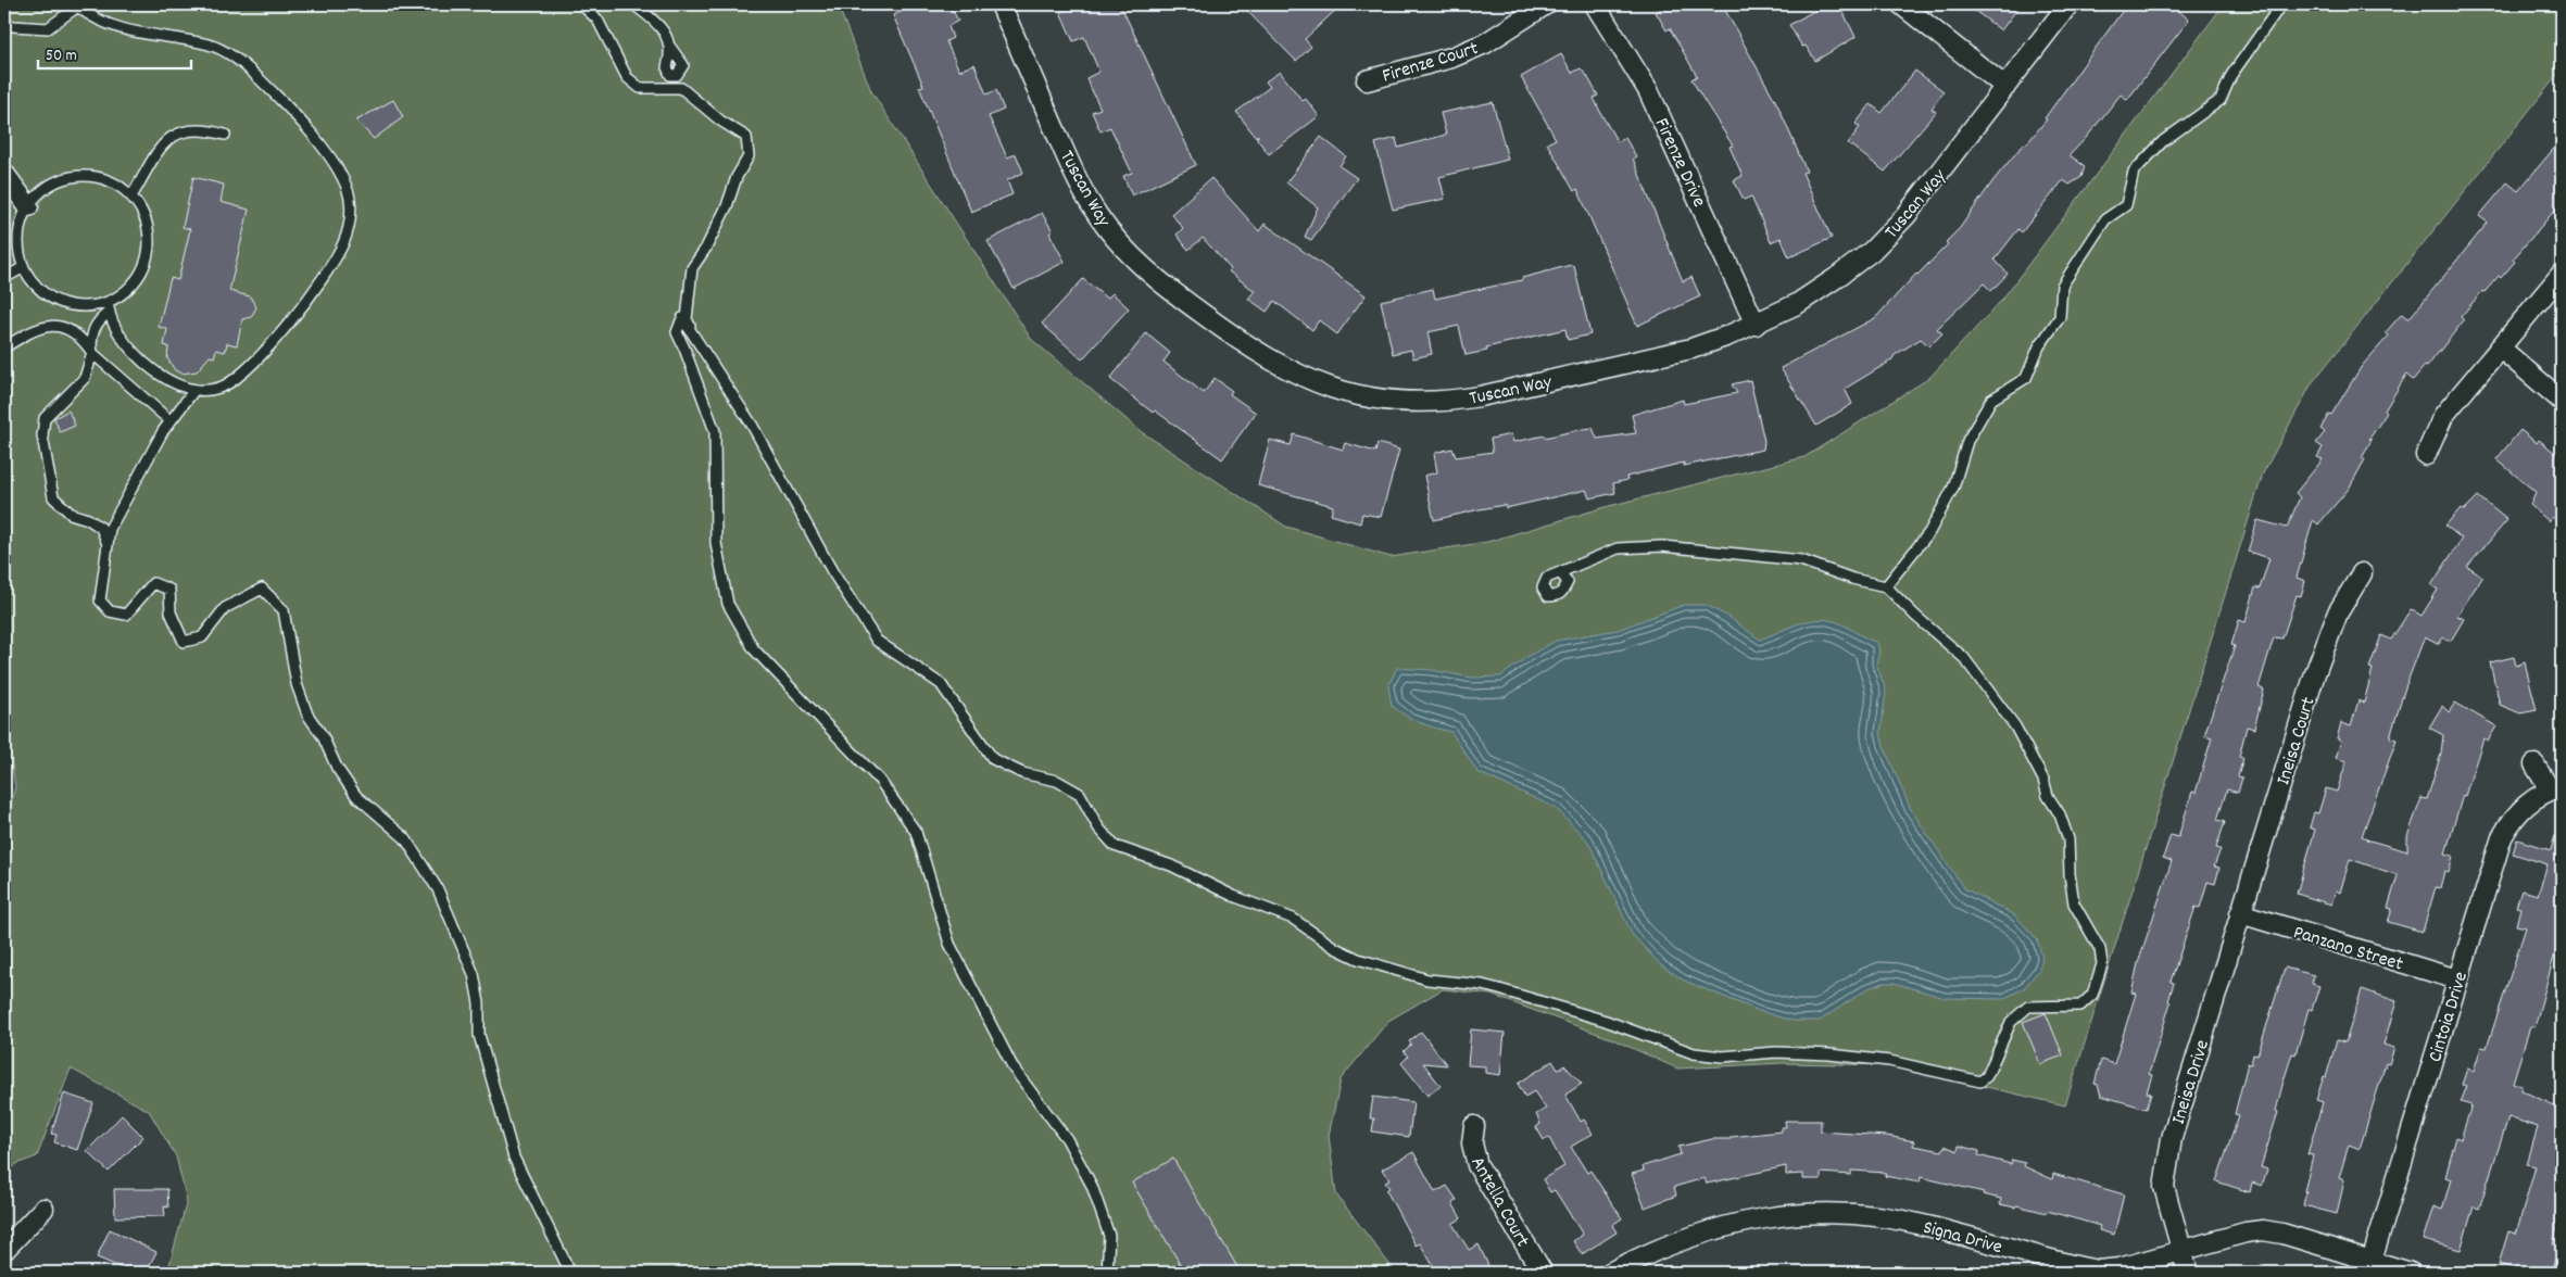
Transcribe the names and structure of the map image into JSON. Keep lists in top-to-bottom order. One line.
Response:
{"streets":{"street":["Firenze Court","Firenze Drive","Tuscan Way","Ineisa Court","Panzano Street","Cintoia Drive","Ineisa Drive","Antella Court","Signa Drive"]},"crossings":[["Firenze Drive","Tuscan Way"],["Ineisa Court","Panzano Street"],["Ineisa Court","Ineisa Drive"],["Panzano Street","Cintoia Drive"],["Panzano Street","Ineisa Drive"],["Cintoia Drive","Signa Drive"],["Ineisa Drive","Signa Drive"]],"scale_bar":"50 m"}
